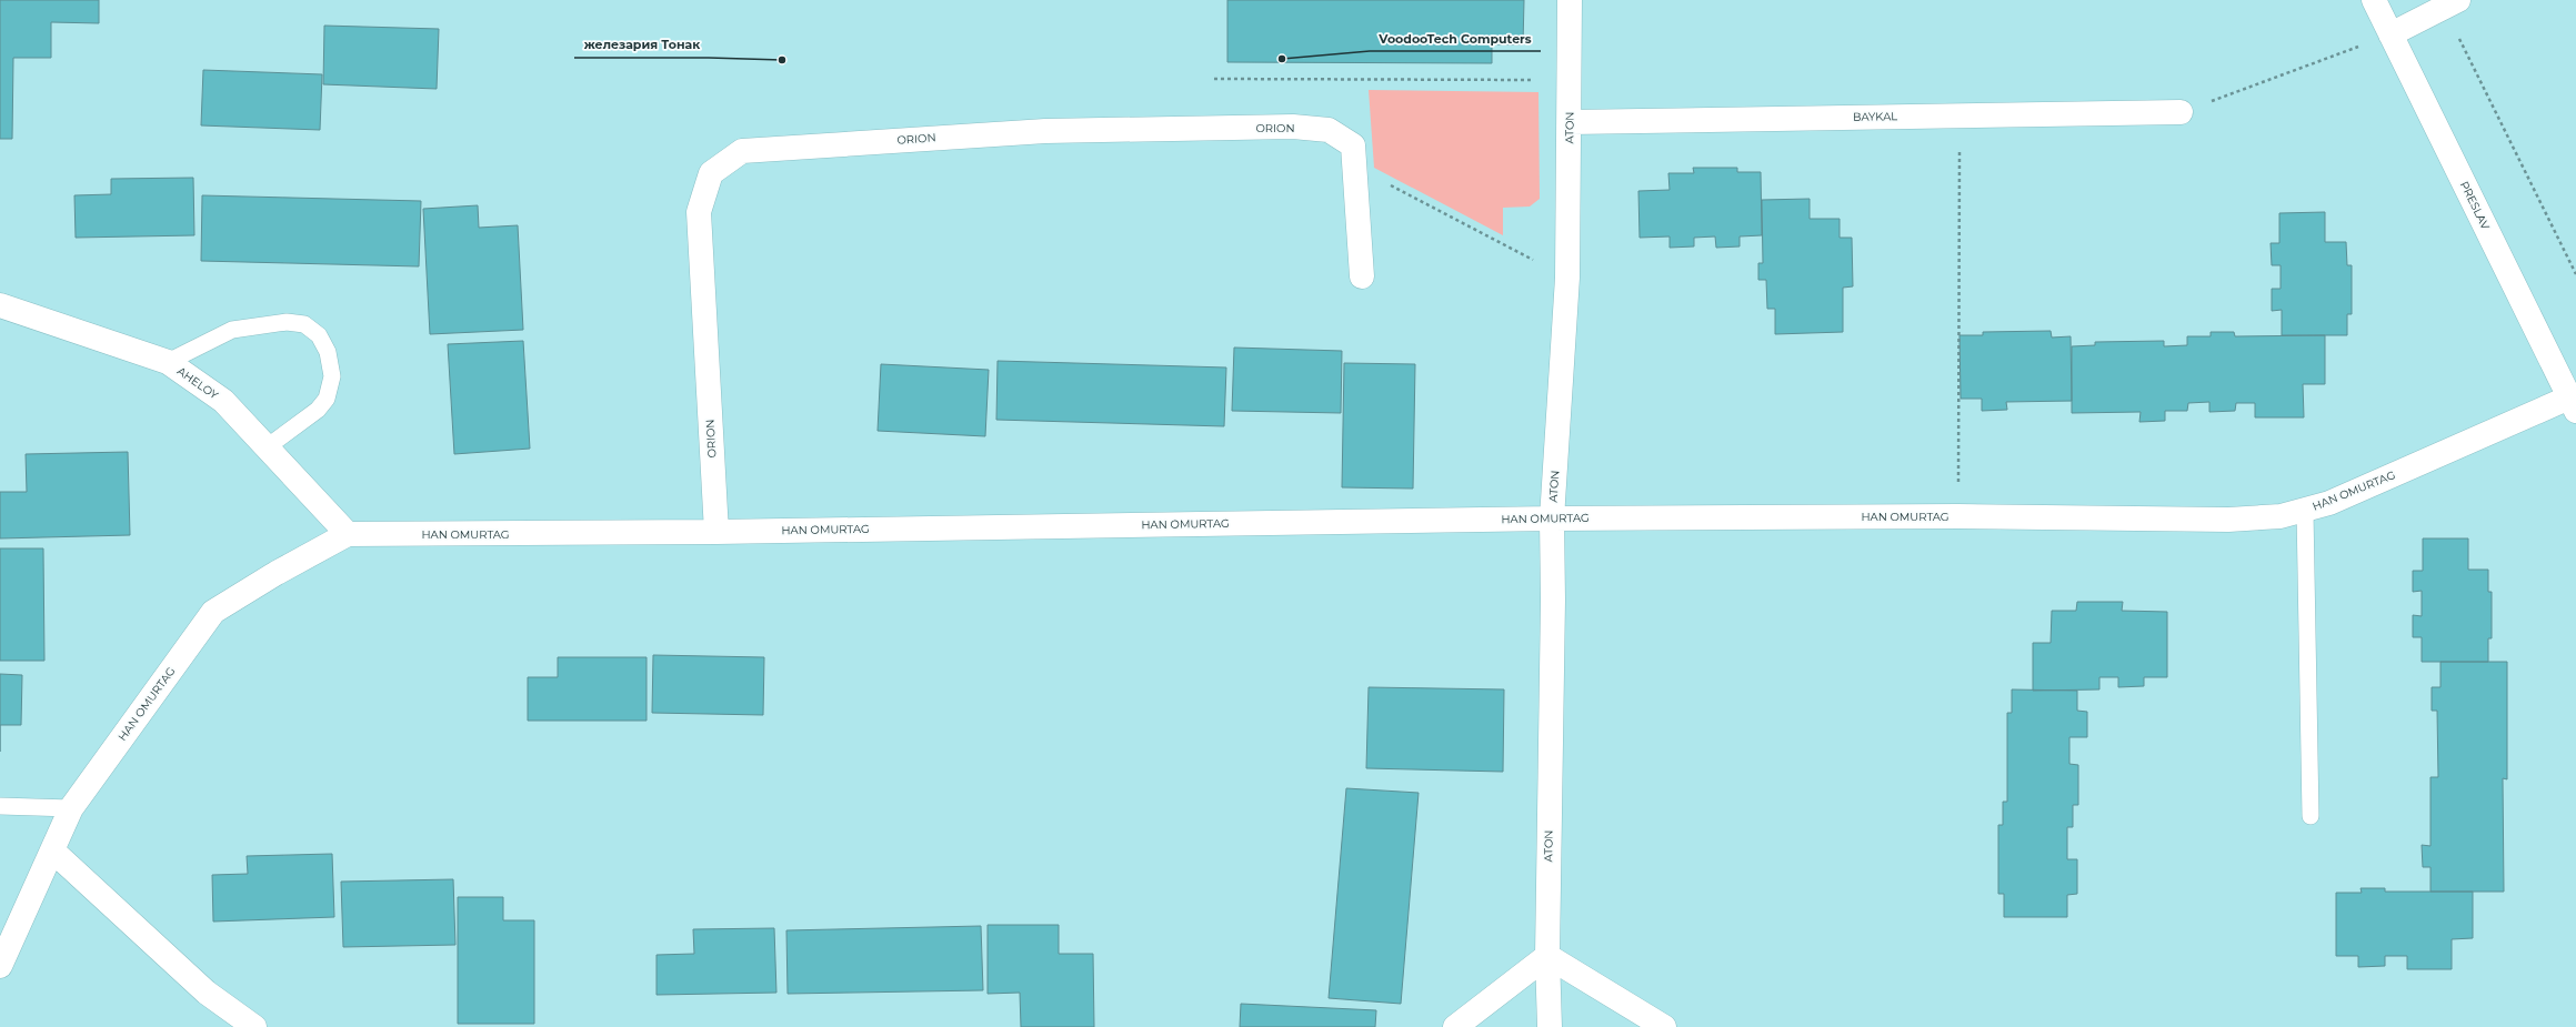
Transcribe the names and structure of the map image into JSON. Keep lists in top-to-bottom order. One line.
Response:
{"streets":{"street":["BAYKAL","ORION","ATON","PRESLAV","AHELOY","HAN OMURTAG"]},"crossings":[["BAYKAL","ATON"],["ORION","HAN OMURTAG"],["ATON","HAN OMURTAG"],["PRESLAV","HAN OMURTAG"],["AHELOY","HAN OMURTAG"]],"places":["VoodooTech Computers","железария Тонак"]}
